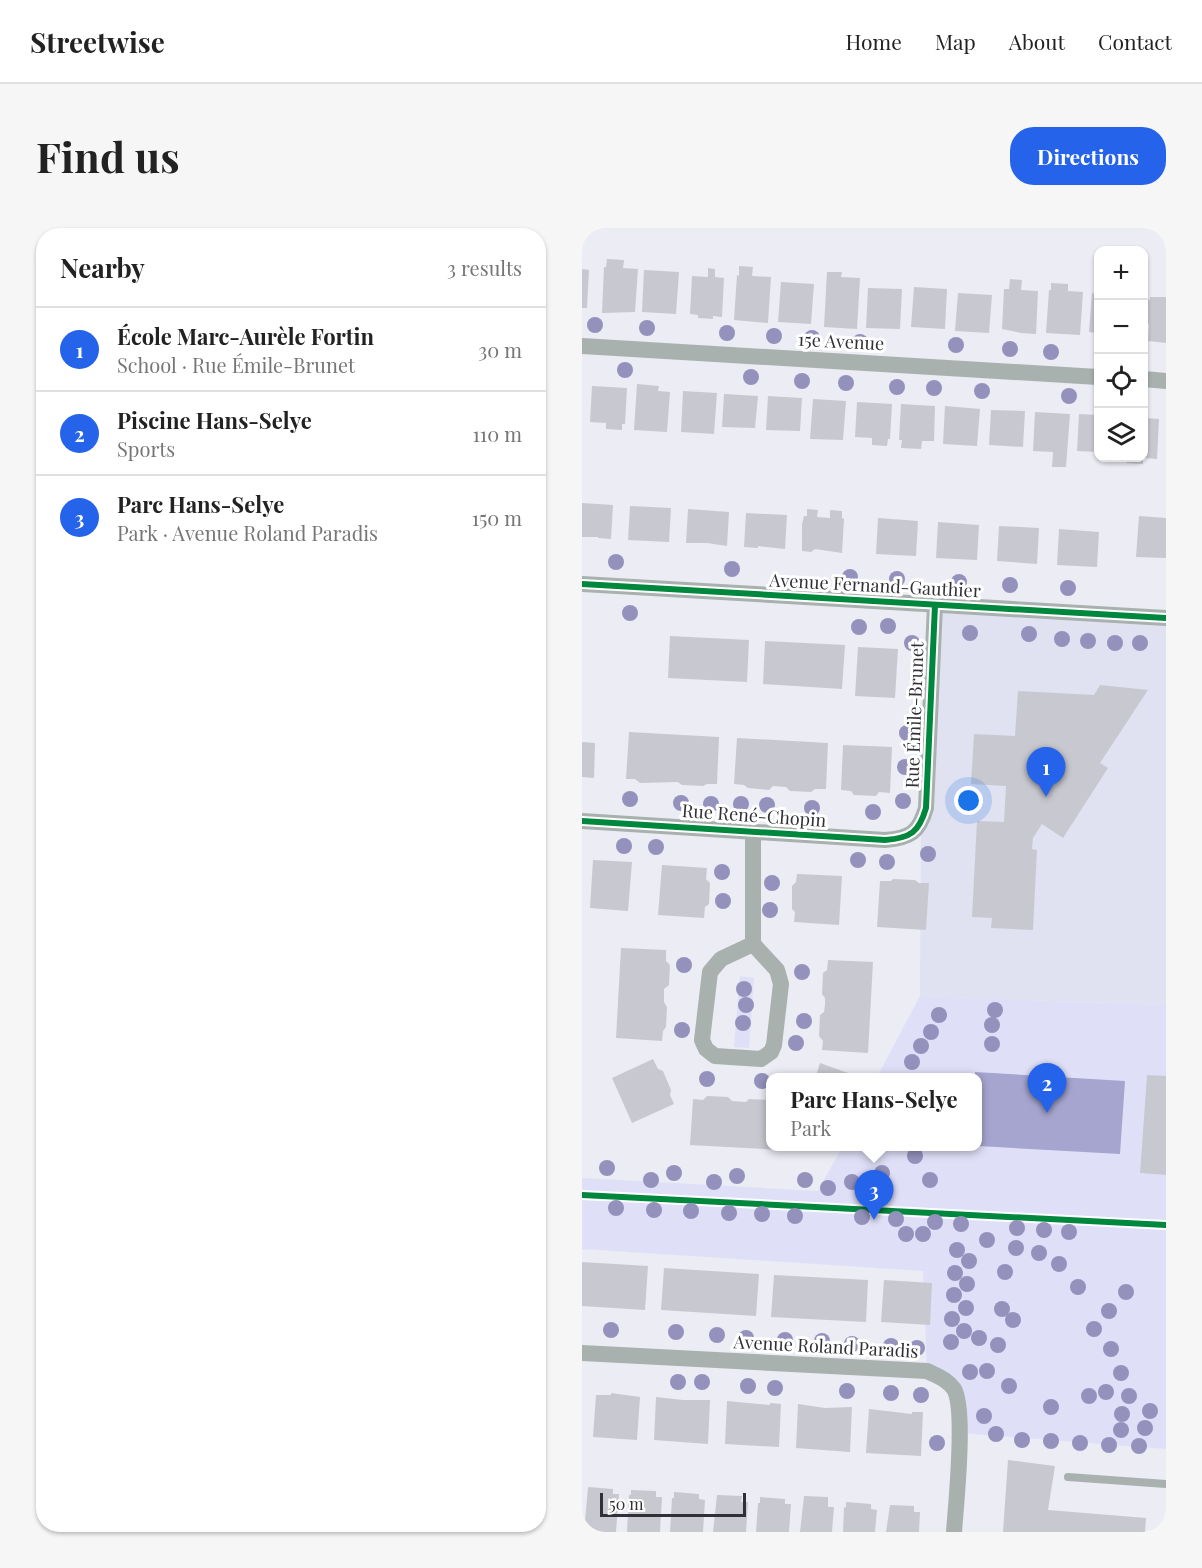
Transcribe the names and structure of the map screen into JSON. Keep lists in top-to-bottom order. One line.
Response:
{"streets":{"street":["15e Avenue","Avenue Fernand-Gauthier","Rue Émile-Brunet","Rue René-Chopin","Avenue Roland Paradis"]},"crossings":[["Avenue Fernand-Gauthier","Rue Émile-Brunet"],["Rue Émile-Brunet","Rue René-Chopin"]],"scale_bar":"50 m","page":{"header":"Streetwise","nav":["Home","Map","About","Contact"],"buttons":"Directions","title":"Find us","heading":["Nearby","3 results"],"map_buttons":["+","−"],"list":[{"mark":"1","name":"École Marc-Aurèle Fortin","note":"School · Rue Émile-Brunet","value":"30 m"},{"mark":"2","name":"Piscine Hans-Selye","note":"Sports","value":"110 m"},{"mark":"3","name":"Parc Hans-Selye","note":"Park · Avenue Roland Paradis","value":"150 m"}],"pins":["1","2","3"],"popup":["Parc Hans-Selye","Park"],"scale":"50 m"}}
